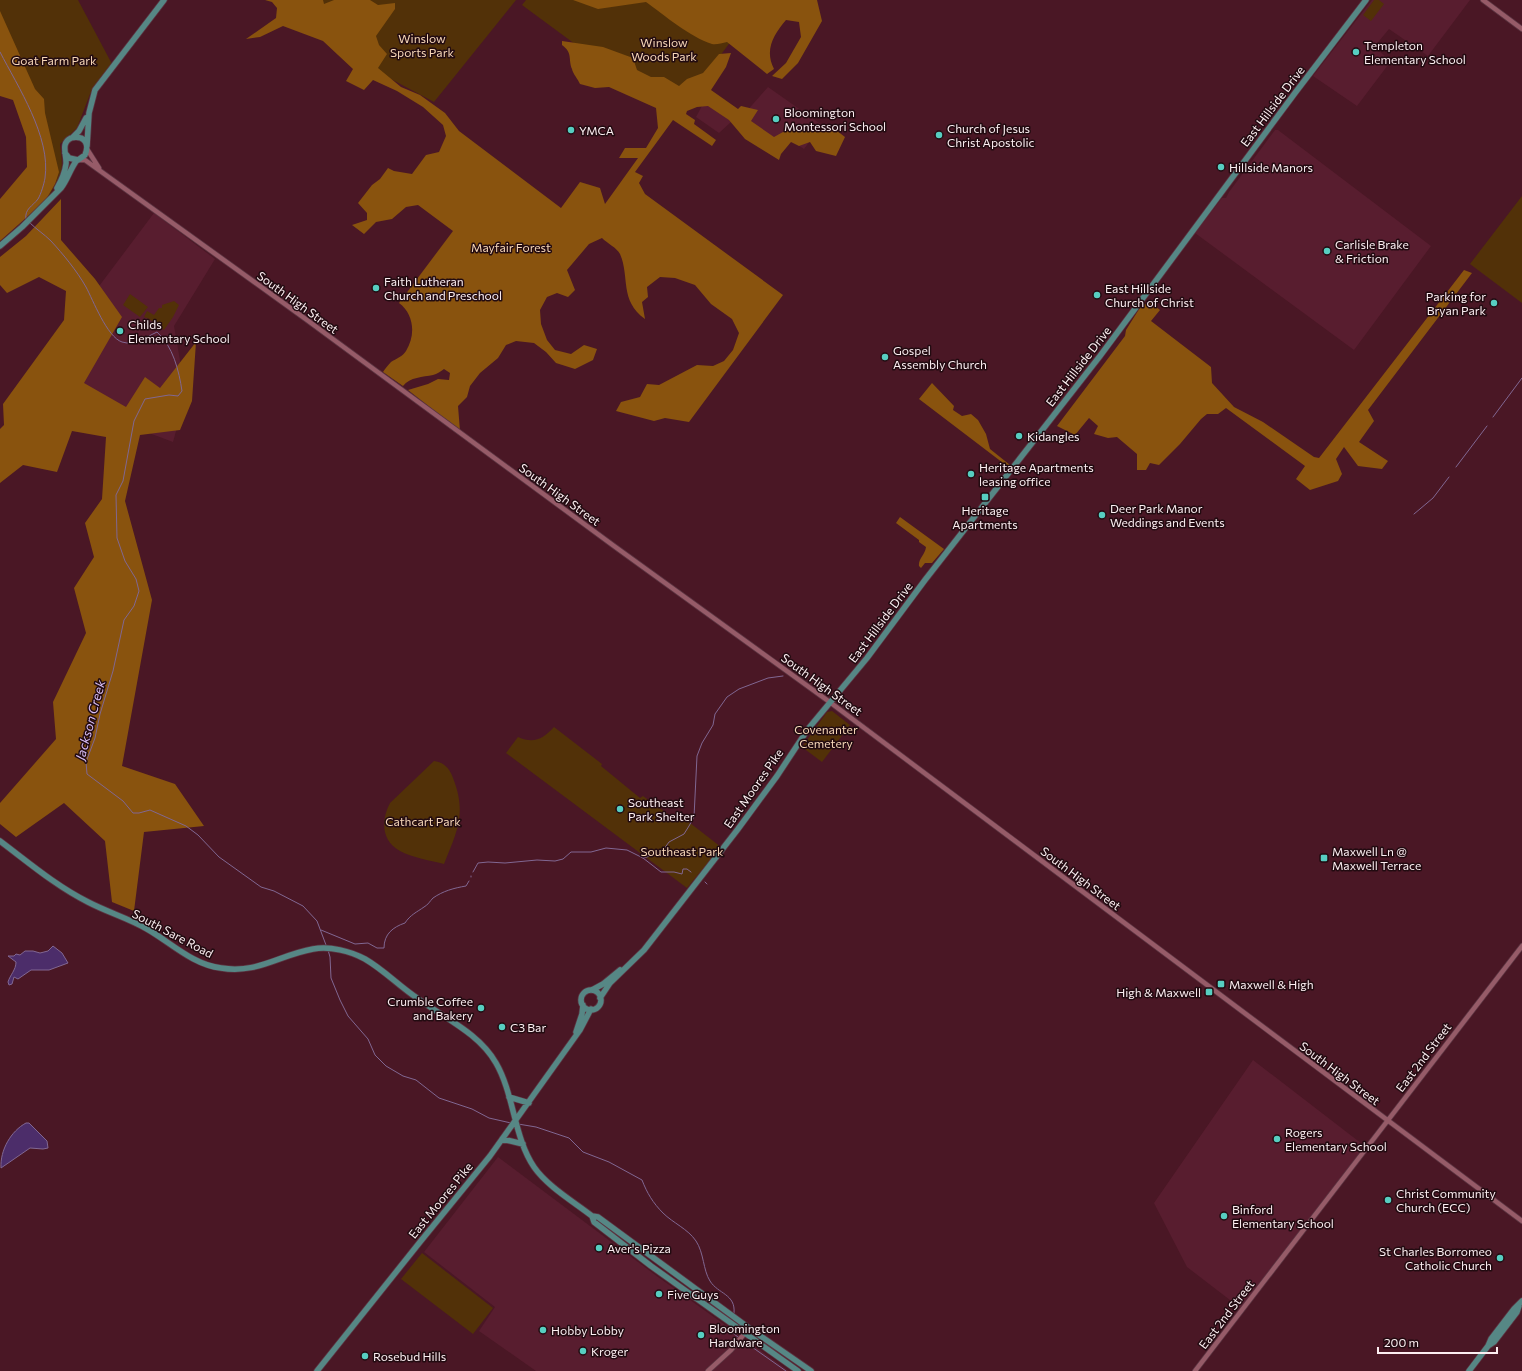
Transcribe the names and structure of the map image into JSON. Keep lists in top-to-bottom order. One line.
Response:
{"streets":{"main road":["East Hillside Drive","East Moores Pike","South Sare Road"],"street":["South High Street","East 2nd Street"]},"crossings":[["East Hillside Drive","South High Street"],["East Hillside Drive","East Moores Pike"],["South High Street","East Moores Pike"],["South High Street","East 2nd Street"],["East Moores Pike","South Sare Road"]],"water":["Jackson Creek"],"parks":["Winslow Sports Park","Winslow Woods Park","Goat Farm Park","Mayfair Forest","Covenanter Cemetery","Cathcart Park","Southeast Park"],"places":{"other":["Templeton Elementary School","Bloomington Montessori School","YMCA","Church of Jesus Christ Apostolic","Hillside Manors","Carlisle Brake & Friction","Faith Lutheran Church and Preschool","East Hillside Church of Christ","Parking for Bryan Park","Childs Elementary School","Gospel Assembly Church","Kidangles","Heritage Apartments leasing office","Deer Park Manor Weddings and Events","Southeast Park Shelter","Crumble Coffee and Bakery","C3 Bar","Rogers Elementary School","Christ Community Church (ECC)","Binford Elementary School","Aver's Pizza","St Charles Borromeo Catholic Church","Five Guys","Hobby Lobby","Bloomington Hardware","Kroger","Rosebud Hills"],"transit":["Heritage Apartments","Maxwell Ln @ Maxwell Terrace","Maxwell & High","High & Maxwell"]},"scale_bar":"200 m"}
